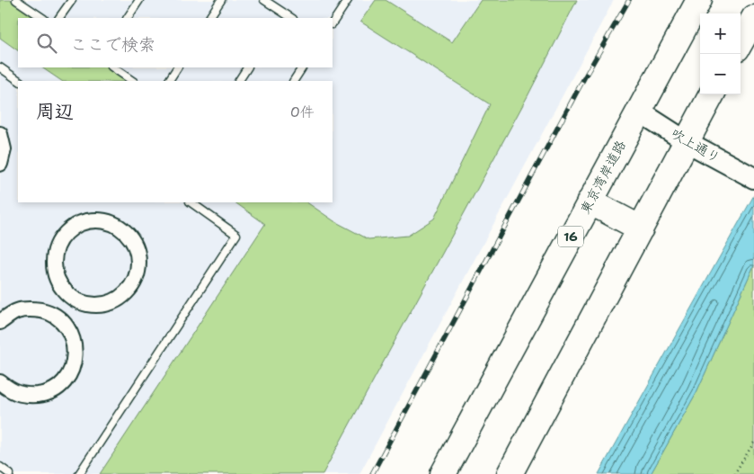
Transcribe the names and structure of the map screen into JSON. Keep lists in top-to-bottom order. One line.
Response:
{"streets":{"highway":["東京湾岸道路","16"],"street":["吹上通り"]},"crossings":[["吹上通り","東京湾岸道路"]],"page":{"map_buttons":["+","−"],"search":"ここで検索","heading":["周辺","0件"]}}
